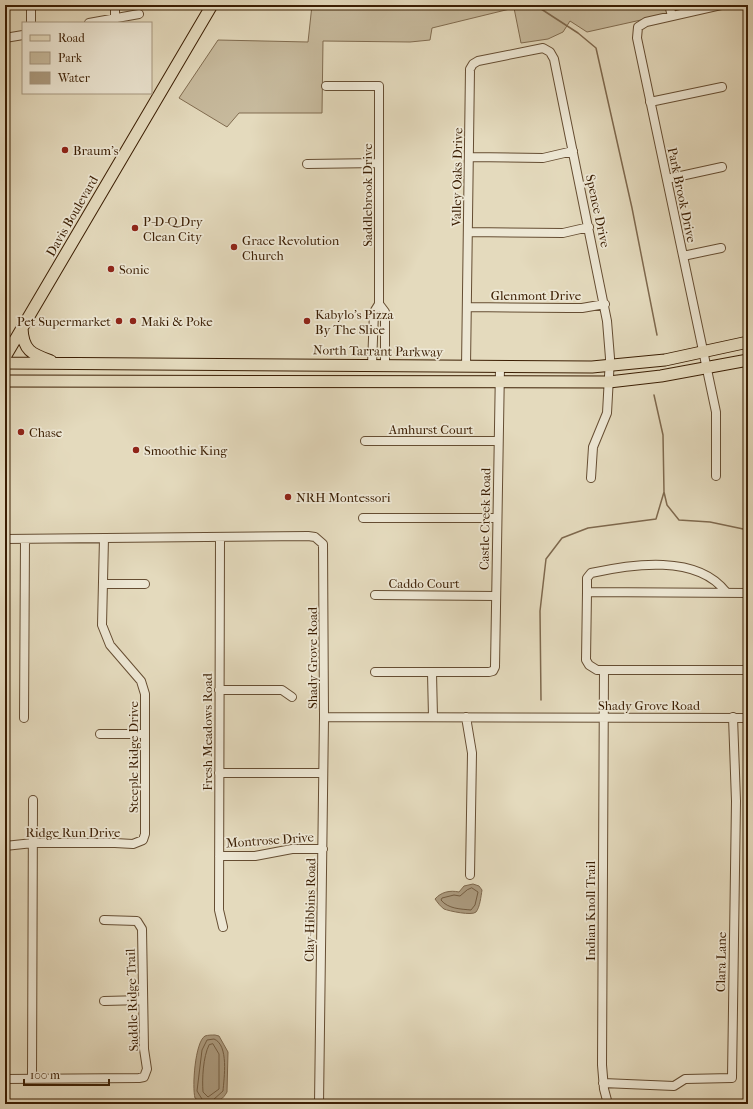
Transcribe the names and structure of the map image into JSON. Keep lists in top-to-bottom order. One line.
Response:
{"streets":{"main road":["Davis Boulevard","North Tarrant Parkway"],"street":["Valley Oaks Drive","Saddlebrook Drive","Park Brook Drive","Spence Drive","Glenmont Drive","Amhurst Court","Castle Creek Road","Caddo Court","Shady Grove Road","Fresh Meadows Road","Steeple Ridge Drive","Ridge Run Drive","Montrose Drive","Clay-Hibbins Road","Indian Knoll Trail","Clara Lane","Saddle Ridge Trail"]},"crossings":[["Valley Oaks Drive","Spence Drive"],["Valley Oaks Drive","Glenmont Drive"],["Valley Oaks Drive","North Tarrant Parkway"],["Saddlebrook Drive","North Tarrant Parkway"],["Park Brook Drive","North Tarrant Parkway"],["Spence Drive","Glenmont Drive"],["Spence Drive","North Tarrant Parkway"],["North Tarrant Parkway","Castle Creek Road"],["Amhurst Court","Castle Creek Road"],["Castle Creek Road","Caddo Court"],["Shady Grove Road","Fresh Meadows Road"],["Shady Grove Road","Steeple Ridge Drive"],["Shady Grove Road","Clay-Hibbins Road"],["Shady Grove Road","Indian Knoll Trail"],["Shady Grove Road","Clara Lane"],["Fresh Meadows Road","Montrose Drive"],["Steeple Ridge Drive","Ridge Run Drive"],["Montrose Drive","Clay-Hibbins Road"],["Indian Knoll Trail","Clara Lane"]],"places":["Braum's","P-D-Q Dry Clean City","Grace Revolution Church","Sonic","Pet Supermarket","Maki & Poke","Kabylo's Pizza By The Slice","Chase","Smoothie King","NRH Montessori"],"legend":["Road","Park","Water"],"scale_bar":"100 m"}
